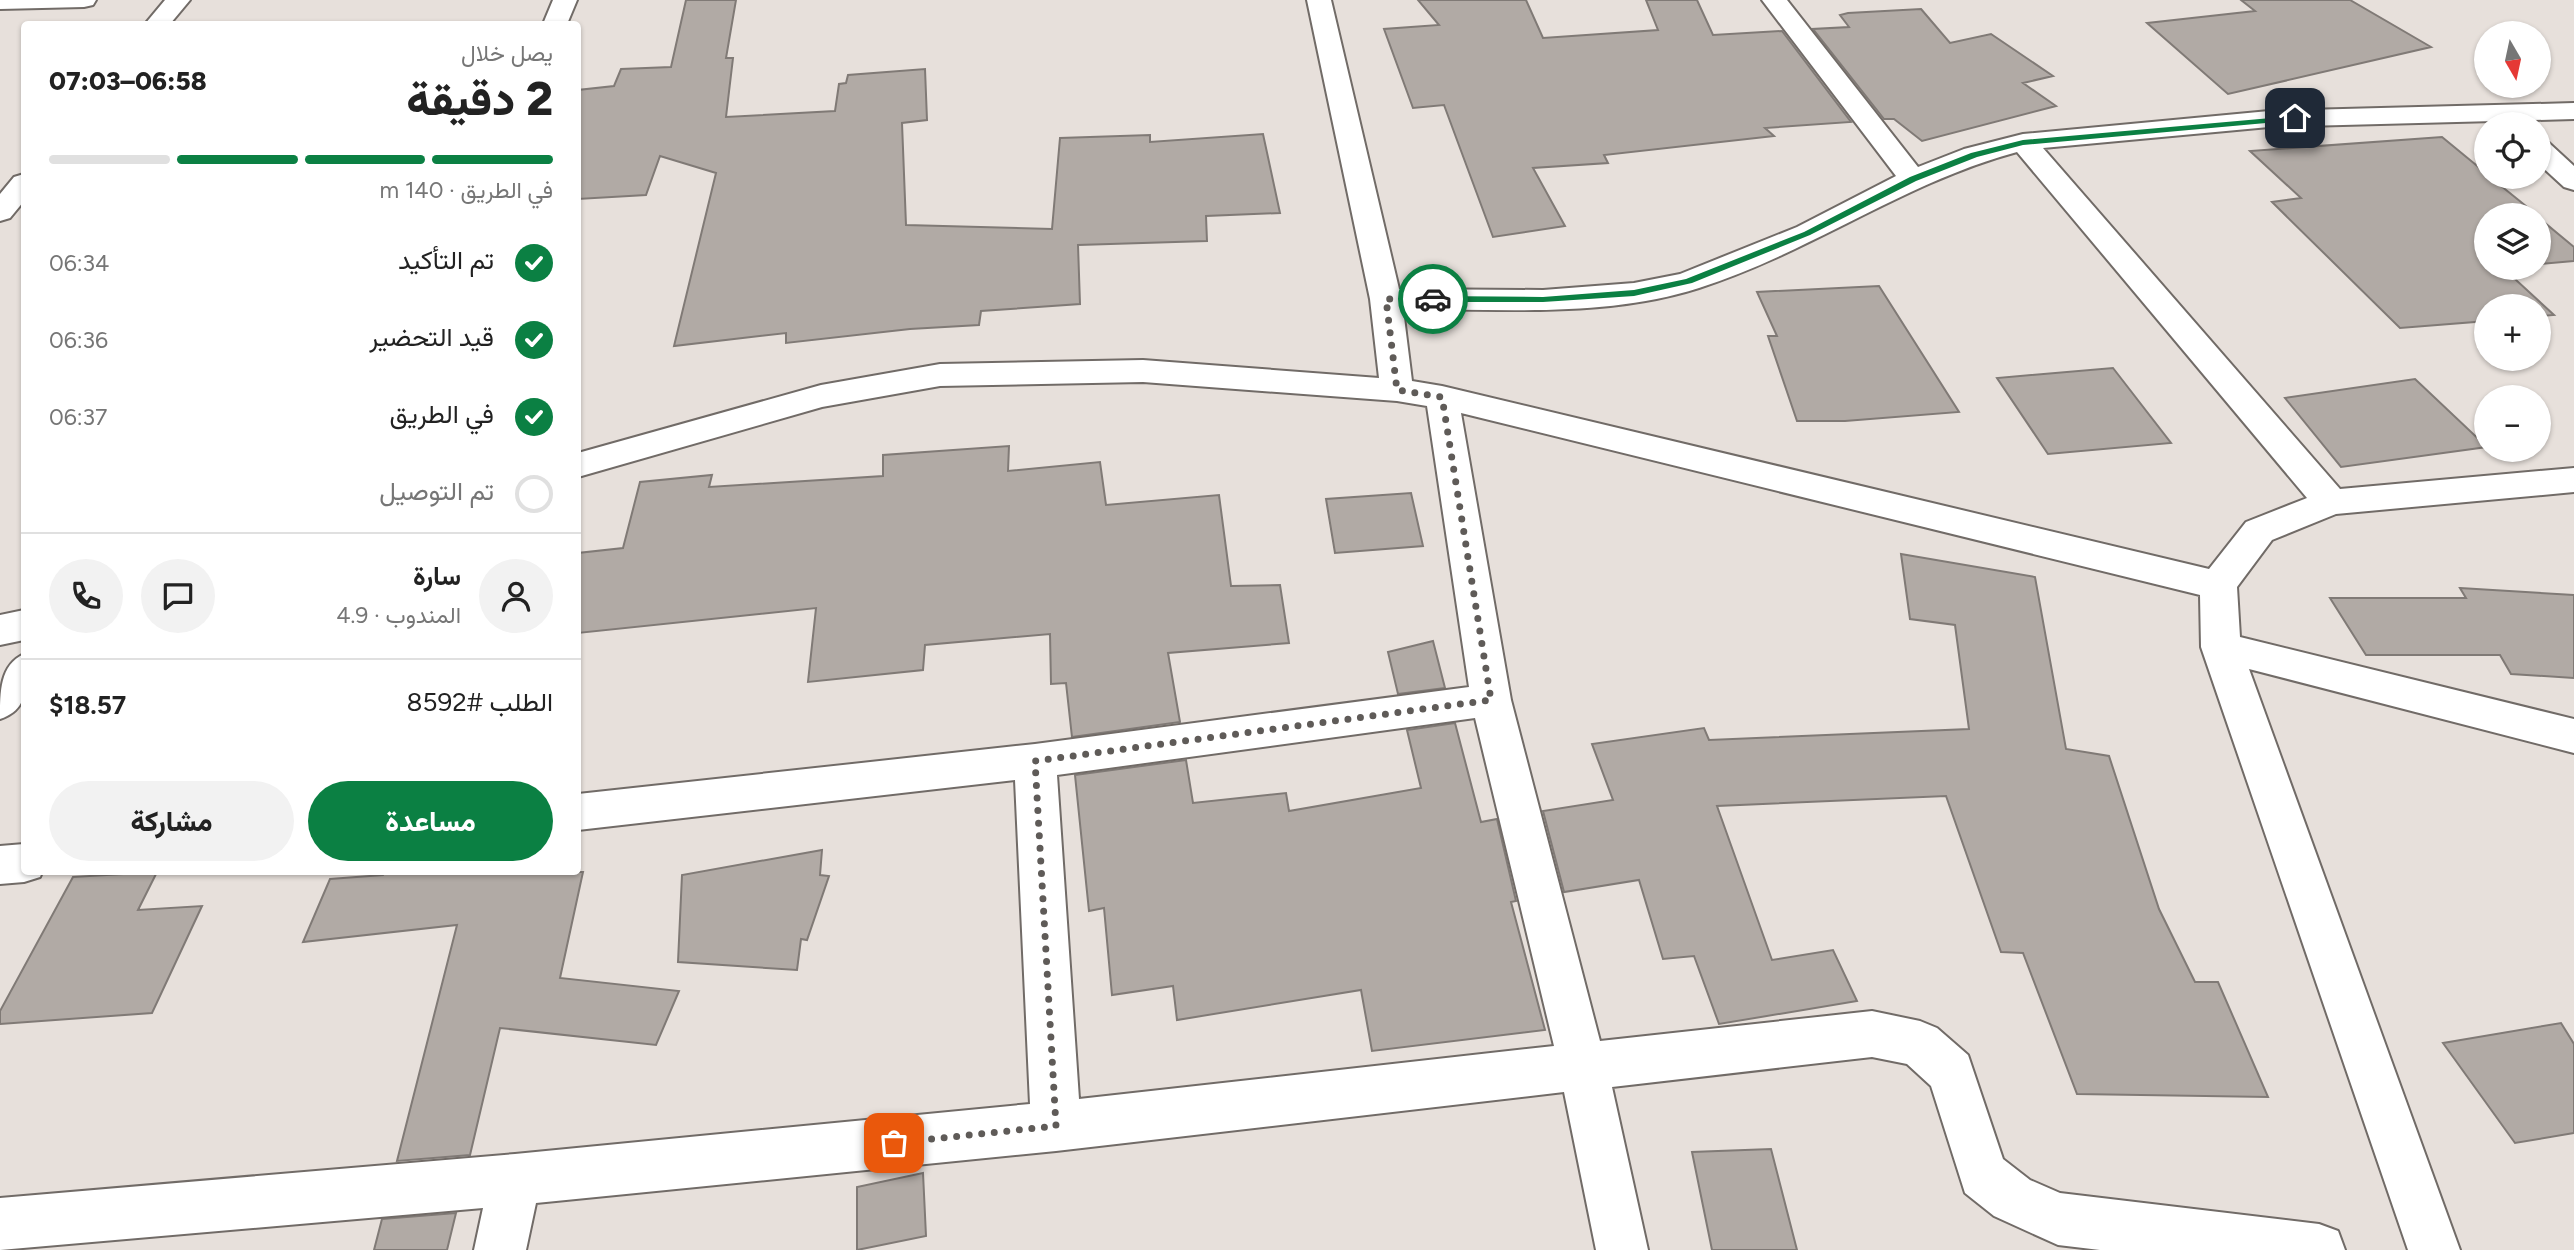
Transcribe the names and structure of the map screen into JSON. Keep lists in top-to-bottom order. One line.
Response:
{"north":"bottom","page":{"map_buttons":["+","−"],"heading":["2 دقيقة","يصل خلال","06:58–07:03"],"panel":["سارة","المندوب · 4.9","الطلب #8592","$18.57"],"bar":"في الطريق · 140 m","list":[["تم التأكيد","06:34"],["قيد التحضير","06:36"],["في الطريق","06:37"],"تم التوصيل"],"buttons":["مساعدة","مشاركة"]}}
